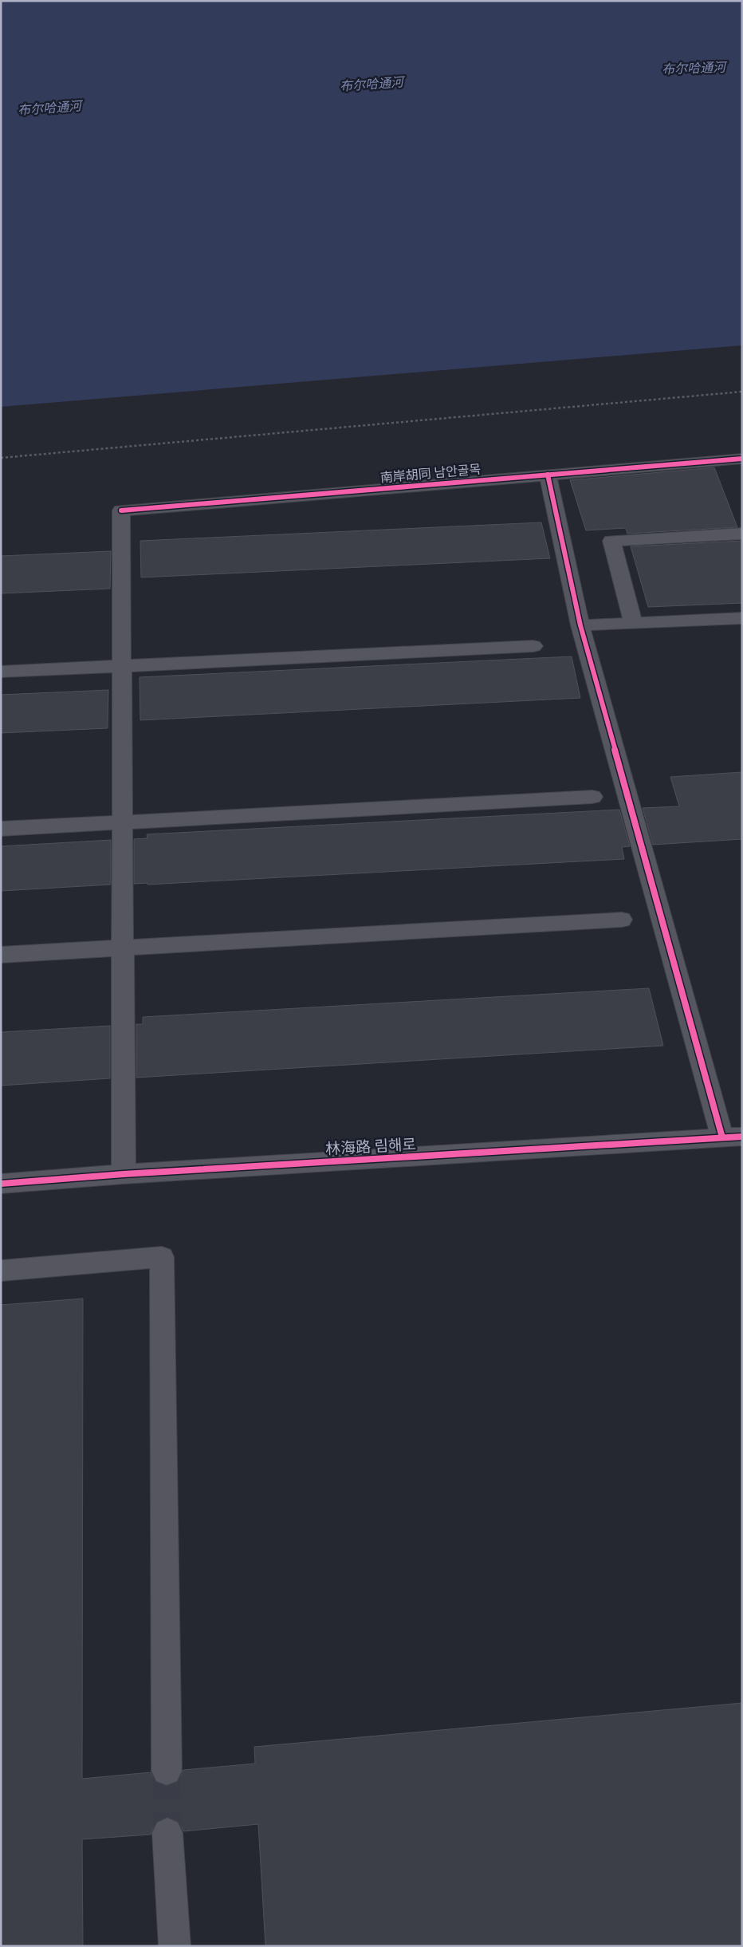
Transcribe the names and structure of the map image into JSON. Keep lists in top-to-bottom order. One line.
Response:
{"streets":{"street":["南岸胡同 남안골목","林海路 림해로"]},"water":["布尔哈通河"]}
